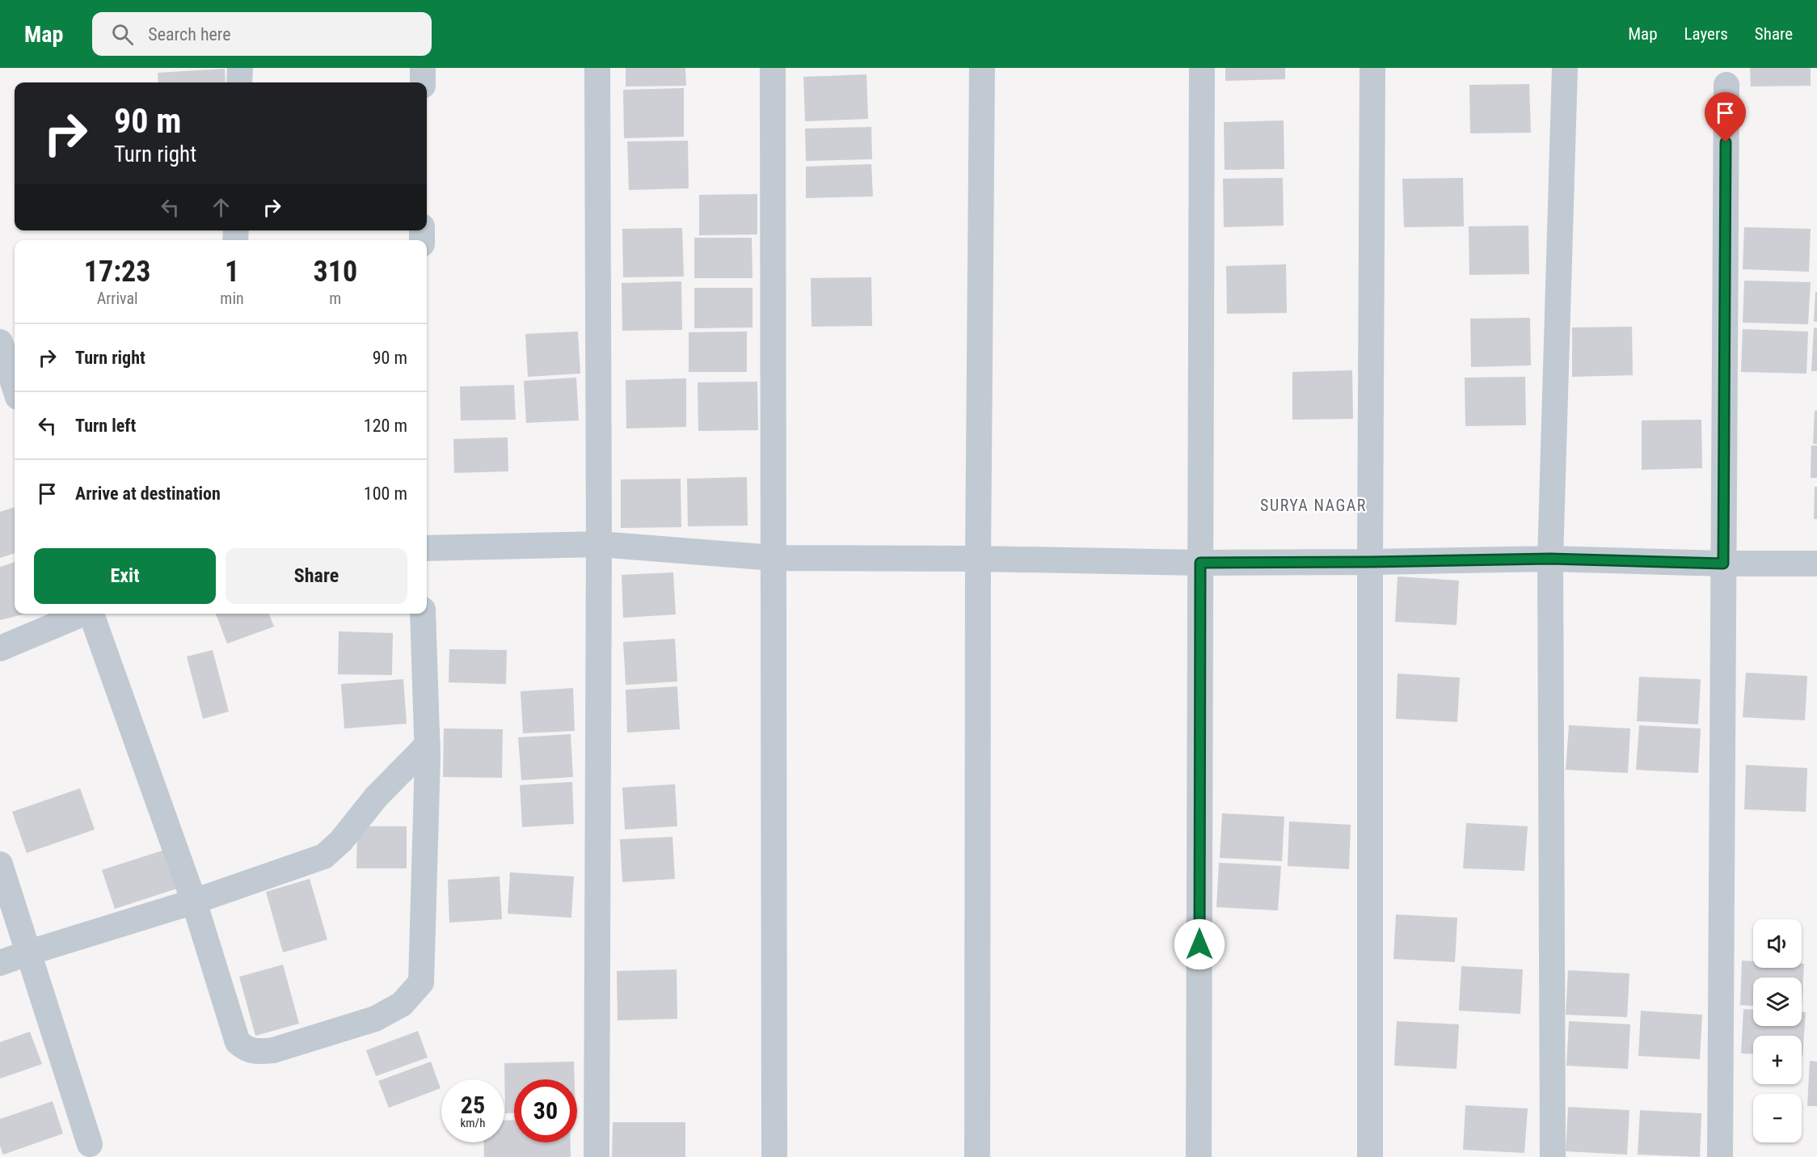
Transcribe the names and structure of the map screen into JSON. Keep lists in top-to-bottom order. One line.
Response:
{"districts":["SURYA NAGAR"],"page":{"header":"Map","search":"Search here","nav":["Map","Layers","Share"],"turn":["90 m","Turn right"],"eta":["17:23","Arrival","1","min","310","m"],"list":[{"name":"Turn right","value":"90 m"},{"name":"Turn left","value":"120 m"},{"name":"Arrive at destination","value":"100 m"}],"buttons":["Exit","Share"],"map_buttons":["+","−"],"speed":"25 km/h","limit":"30"}}
